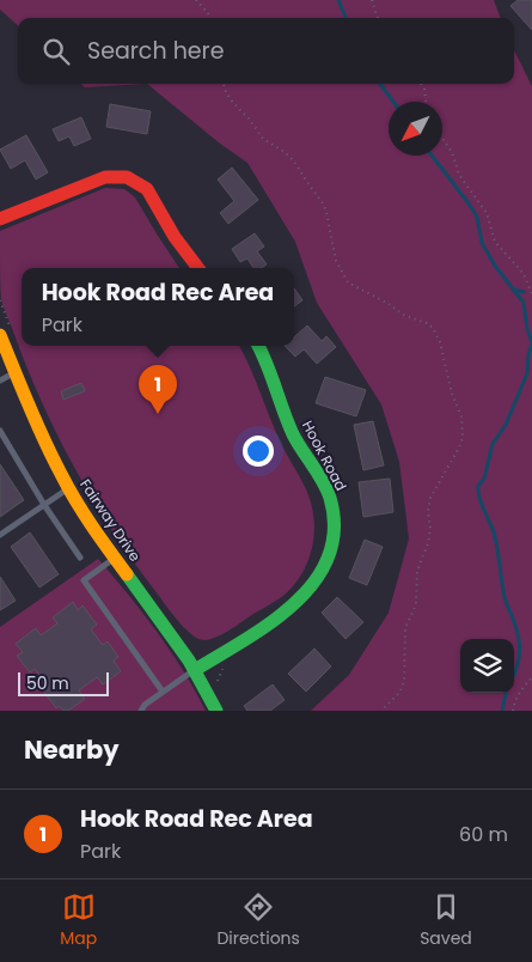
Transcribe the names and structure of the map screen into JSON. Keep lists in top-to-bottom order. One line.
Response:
{"streets":{"street":["Hook Road","Fairway Drive"]},"crossings":[["Hook Road","Fairway Drive"]],"scale_bar":"50 m","north":"bottom left","page":{"search":"Search here","popup":["Hook Road Rec Area","Park"],"pins":"1","scale":"50 m","heading":"Nearby","list":[{"mark":"1","name":"Hook Road Rec Area","note":"Park","value":"60 m"}],"nav":["Map","Directions","Saved"]}}
